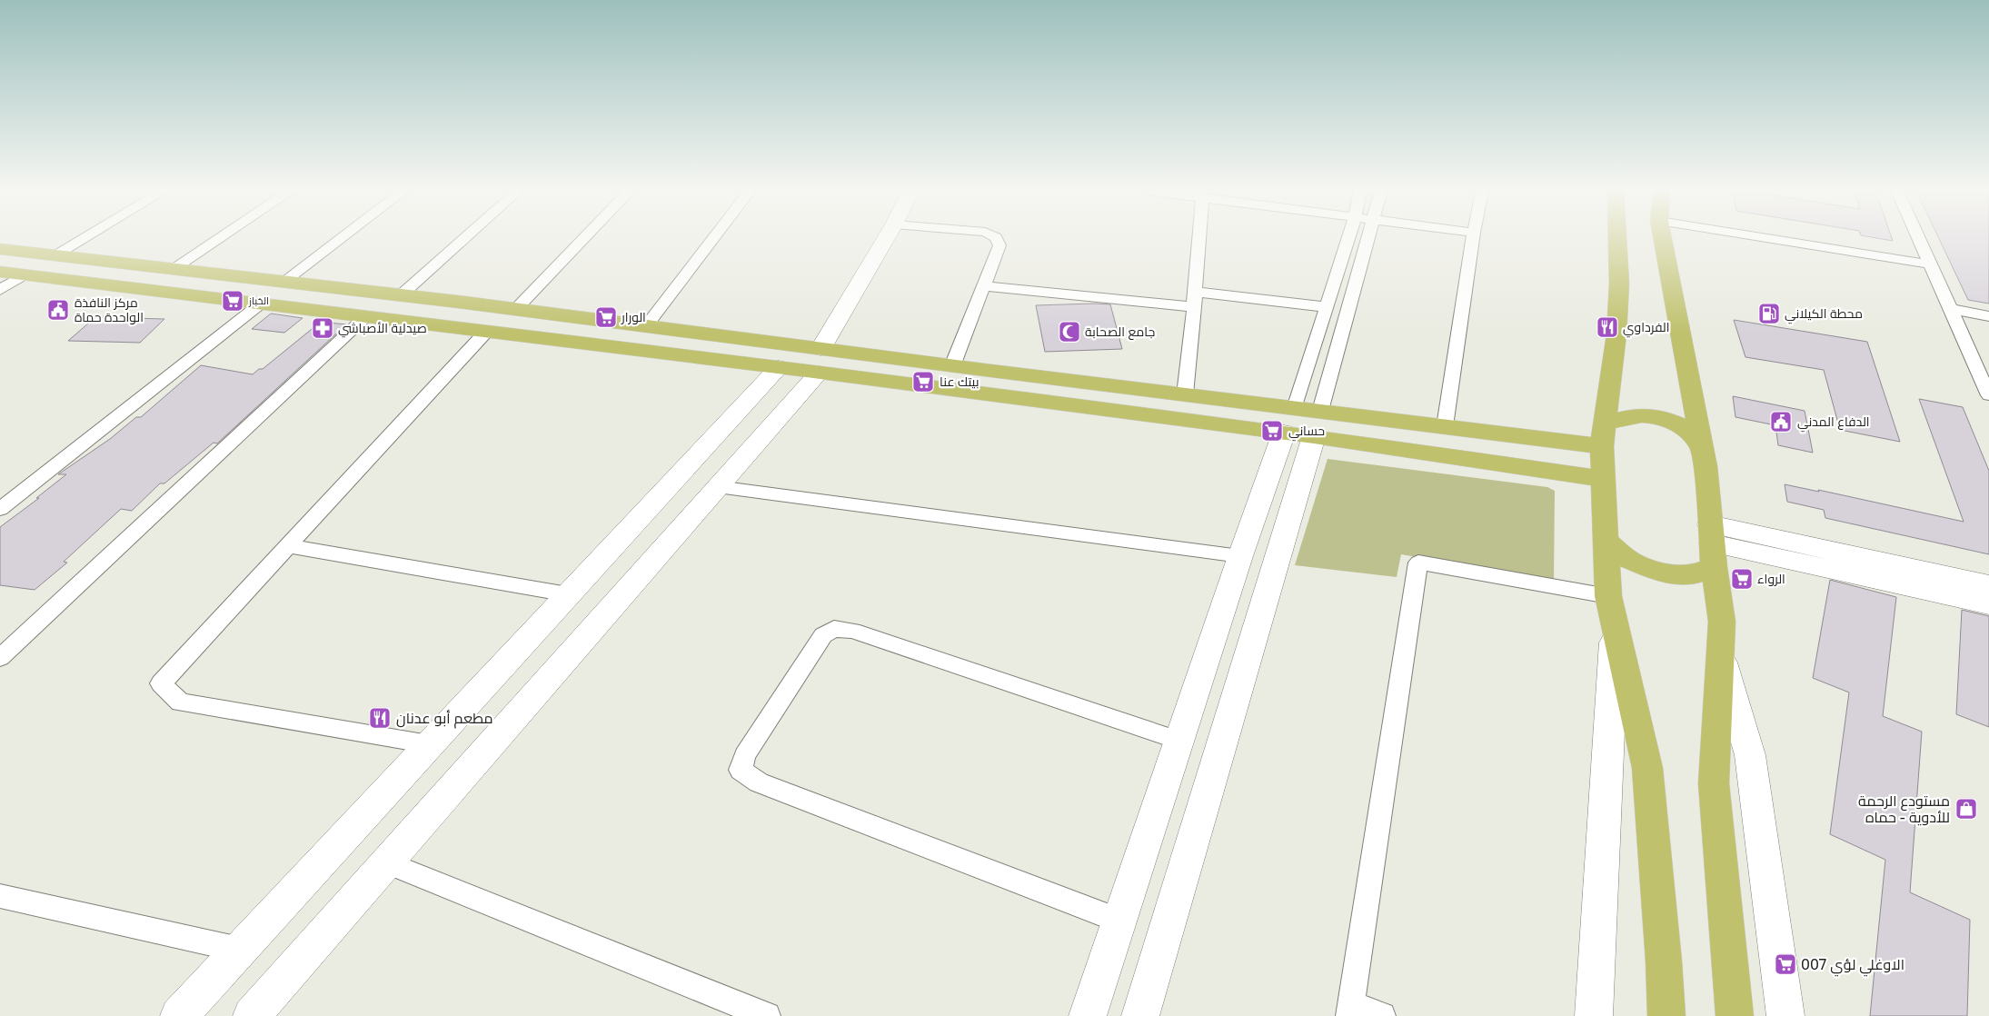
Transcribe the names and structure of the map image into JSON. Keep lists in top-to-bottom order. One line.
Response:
{"places":{"supermarket":["الخباز","الورار","بيتك عنا","حساني","الرواء","الاوغلي لؤي 007"],"public building":["مركز النافذة الواحدة حماة","الدفاع المدني"],"fuel station":["محطة الكيلاني"],"restaurant":["الفرداوي","مطعم أبو عدنان"],"pharmacy":["صيدلية الأصباشي"],"mosque":["جامع الصحابة"],"shop":["مستودع الرحمة للأدوية - حماه"]}}
